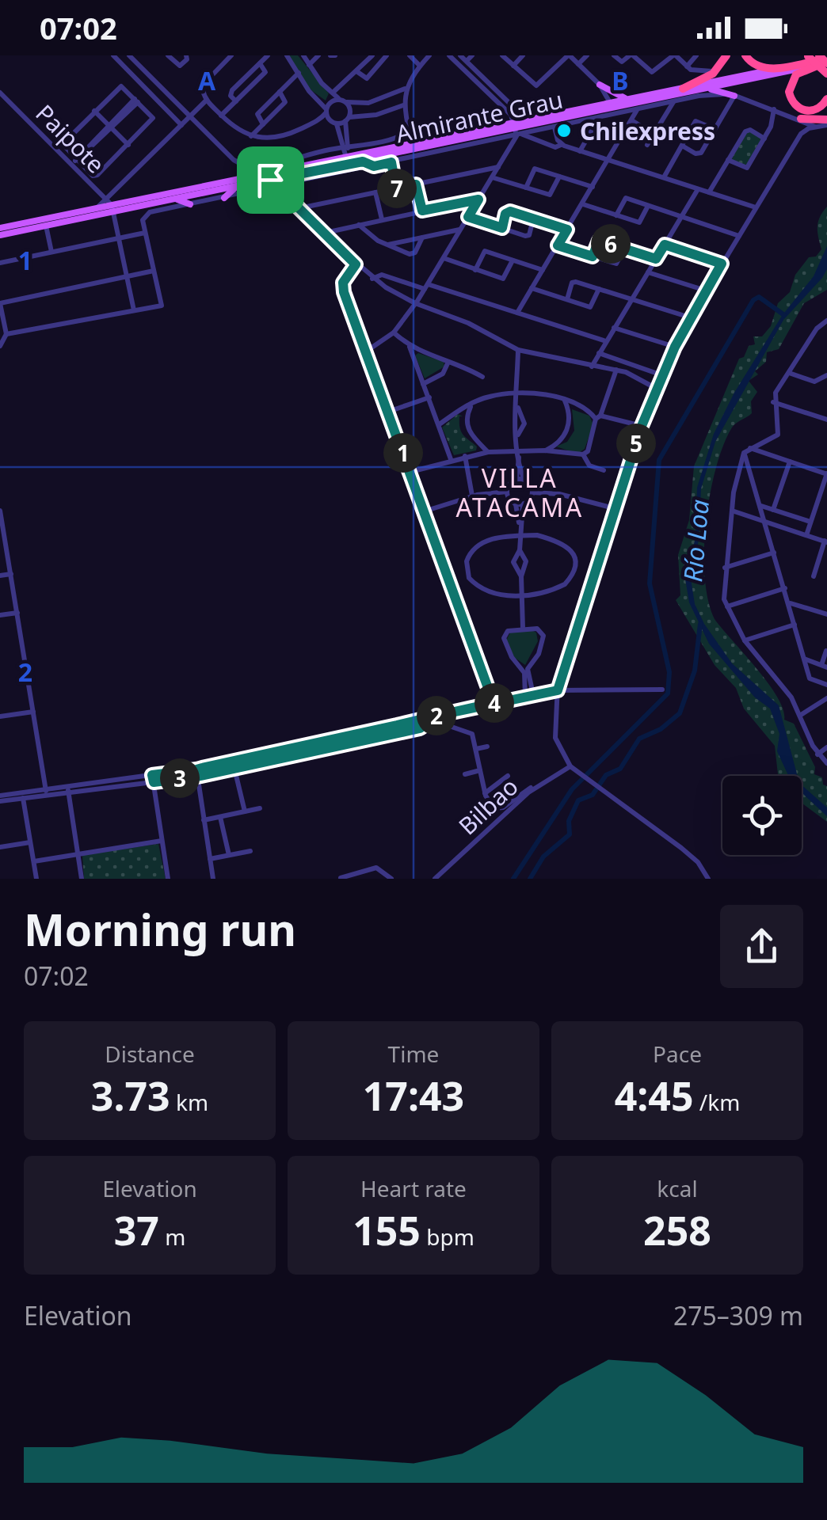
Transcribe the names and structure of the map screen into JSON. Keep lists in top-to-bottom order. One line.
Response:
{"streets":{"highway":["Almirante Grau"],"street":["Paipote","Bilbao"]},"crossings":[["Almirante Grau","Paipote"]],"districts":["VILLA ATACAMA"],"water":["Río Loa"],"places":["Chilexpress"],"page":{"status":"07:02","pins":["7","6","5","1","4","2","3"],"heading":["Morning run","07:02"],"stats":[["Distance","3.73 km"],["Time","17:43"],["Pace","4:45 /km"],["Elevation","37 m"],["Heart rate","155 bpm"],["kcal","258"]],"chart":["Elevation","275–309 m"]},"grid":{"columns":["A","B"],"rows":["1","2"]}}
